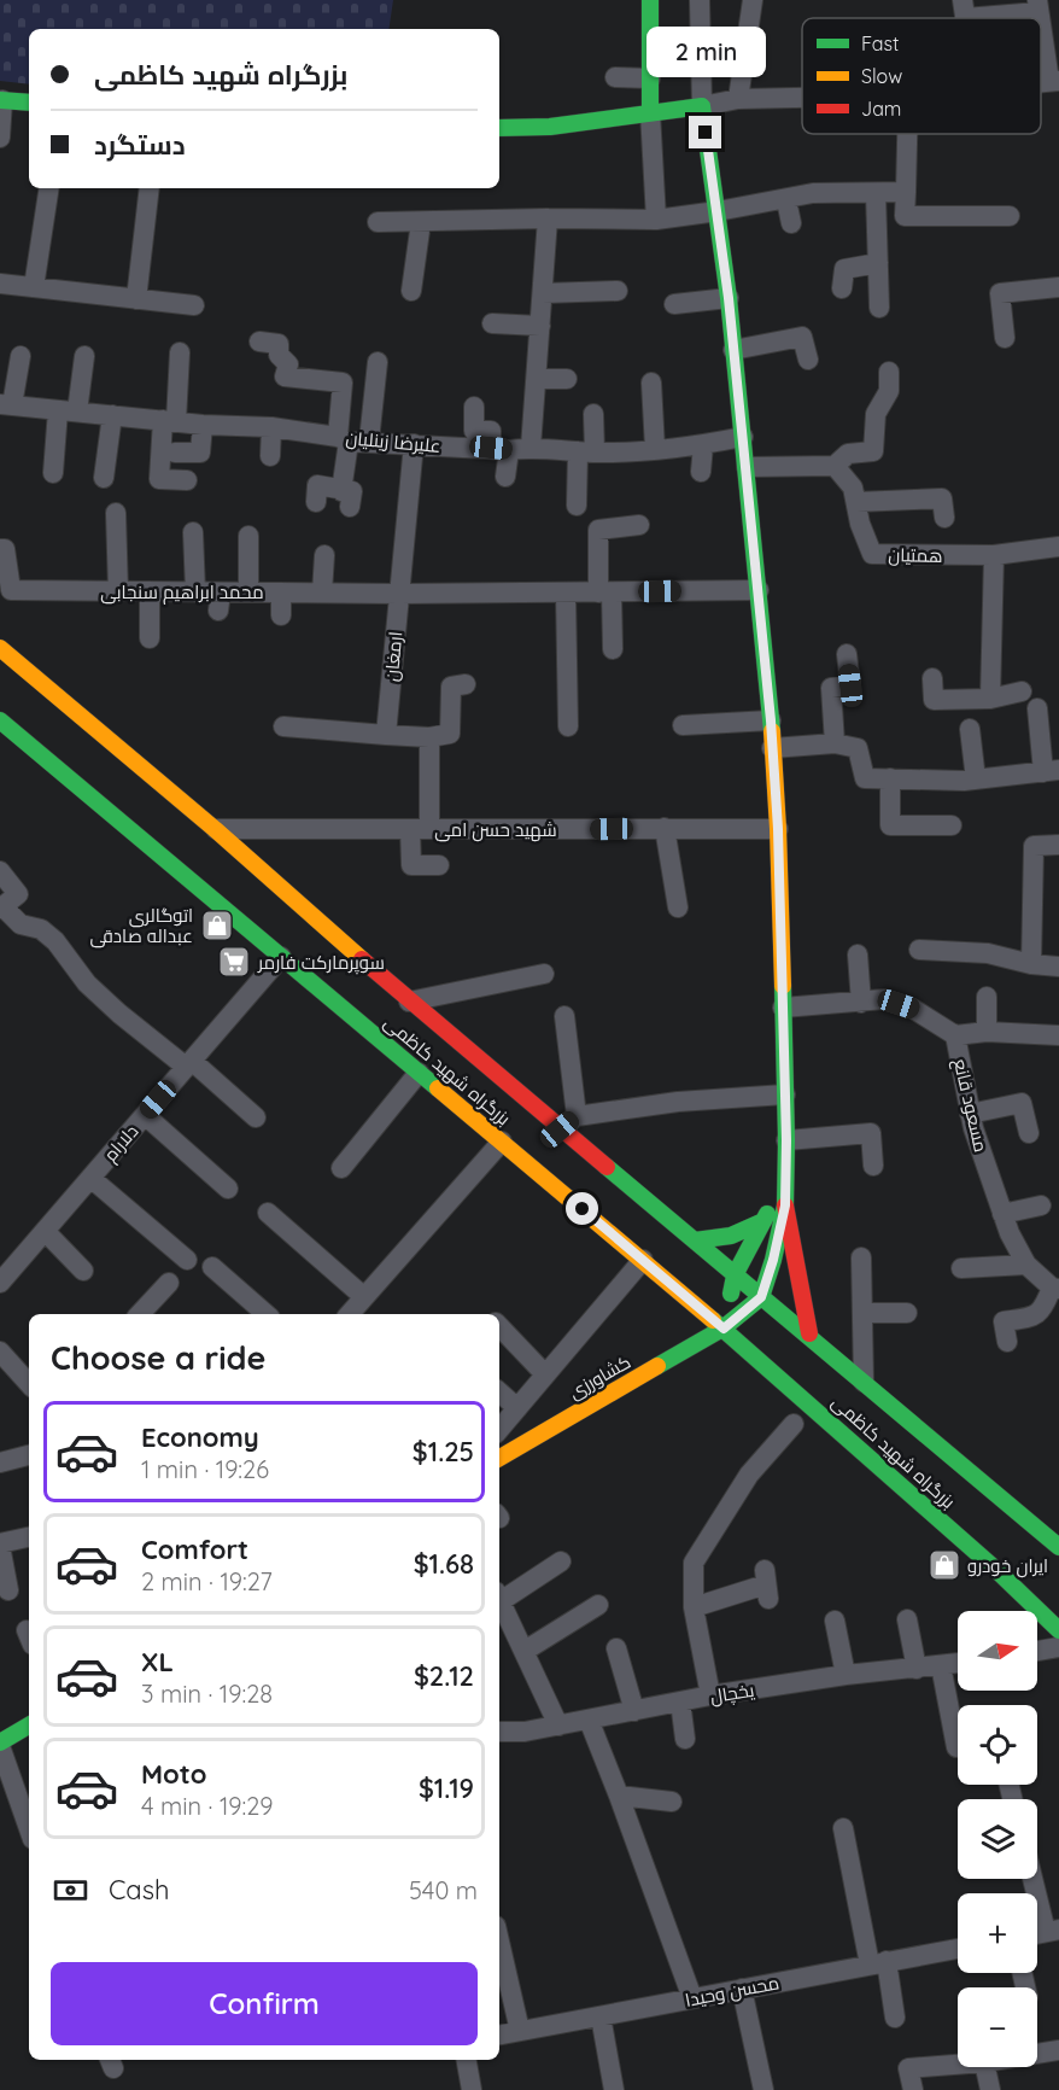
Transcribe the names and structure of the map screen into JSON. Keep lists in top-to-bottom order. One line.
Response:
{"streets":{"main road":["بزرگراه شهید کاظمی","کشاورزی"],"street":["علیرضا زینلیان","همتیان","محمد ابراهیم سنجابی","ارمغان","شهید حسن امی","مسعود قانع","دلارام","یخچال","محسن وحیدا"]},"crossings":[["علیرضا زینلیان","ارمغان"],["محمد ابراهیم سنجابی","ارمغان"],["شهید حسن امی","بزرگراه شهید کاظمی"],["بزرگراه شهید کاظمی","دلارام"],["بزرگراه شهید کاظمی","کشاورزی"]],"places":{"shop":["اتوگالری عبداله صادقی","ایران خودرو"],"supermarket":["سوپرمارکت فارمر"]},"legend":["Fast","Slow","Jam"],"north":"right","page":{"bubble":"2 min","banner":["بزرگراه شهید کاظمی","دستگرد"],"heading":"Choose a ride","list":[{"name":"Economy","note":"1 min · 19:26","value":"$1.25"},{"name":"Comfort","note":"2 min · 19:27","value":"$1.68"},{"name":"XL","note":"3 min · 19:28","value":"$2.12"},{"name":"Moto","note":"4 min · 19:29","value":"$1.19"}],"map_buttons":["+","−"],"pay":["Cash","540 m"],"buttons":"Confirm"}}
